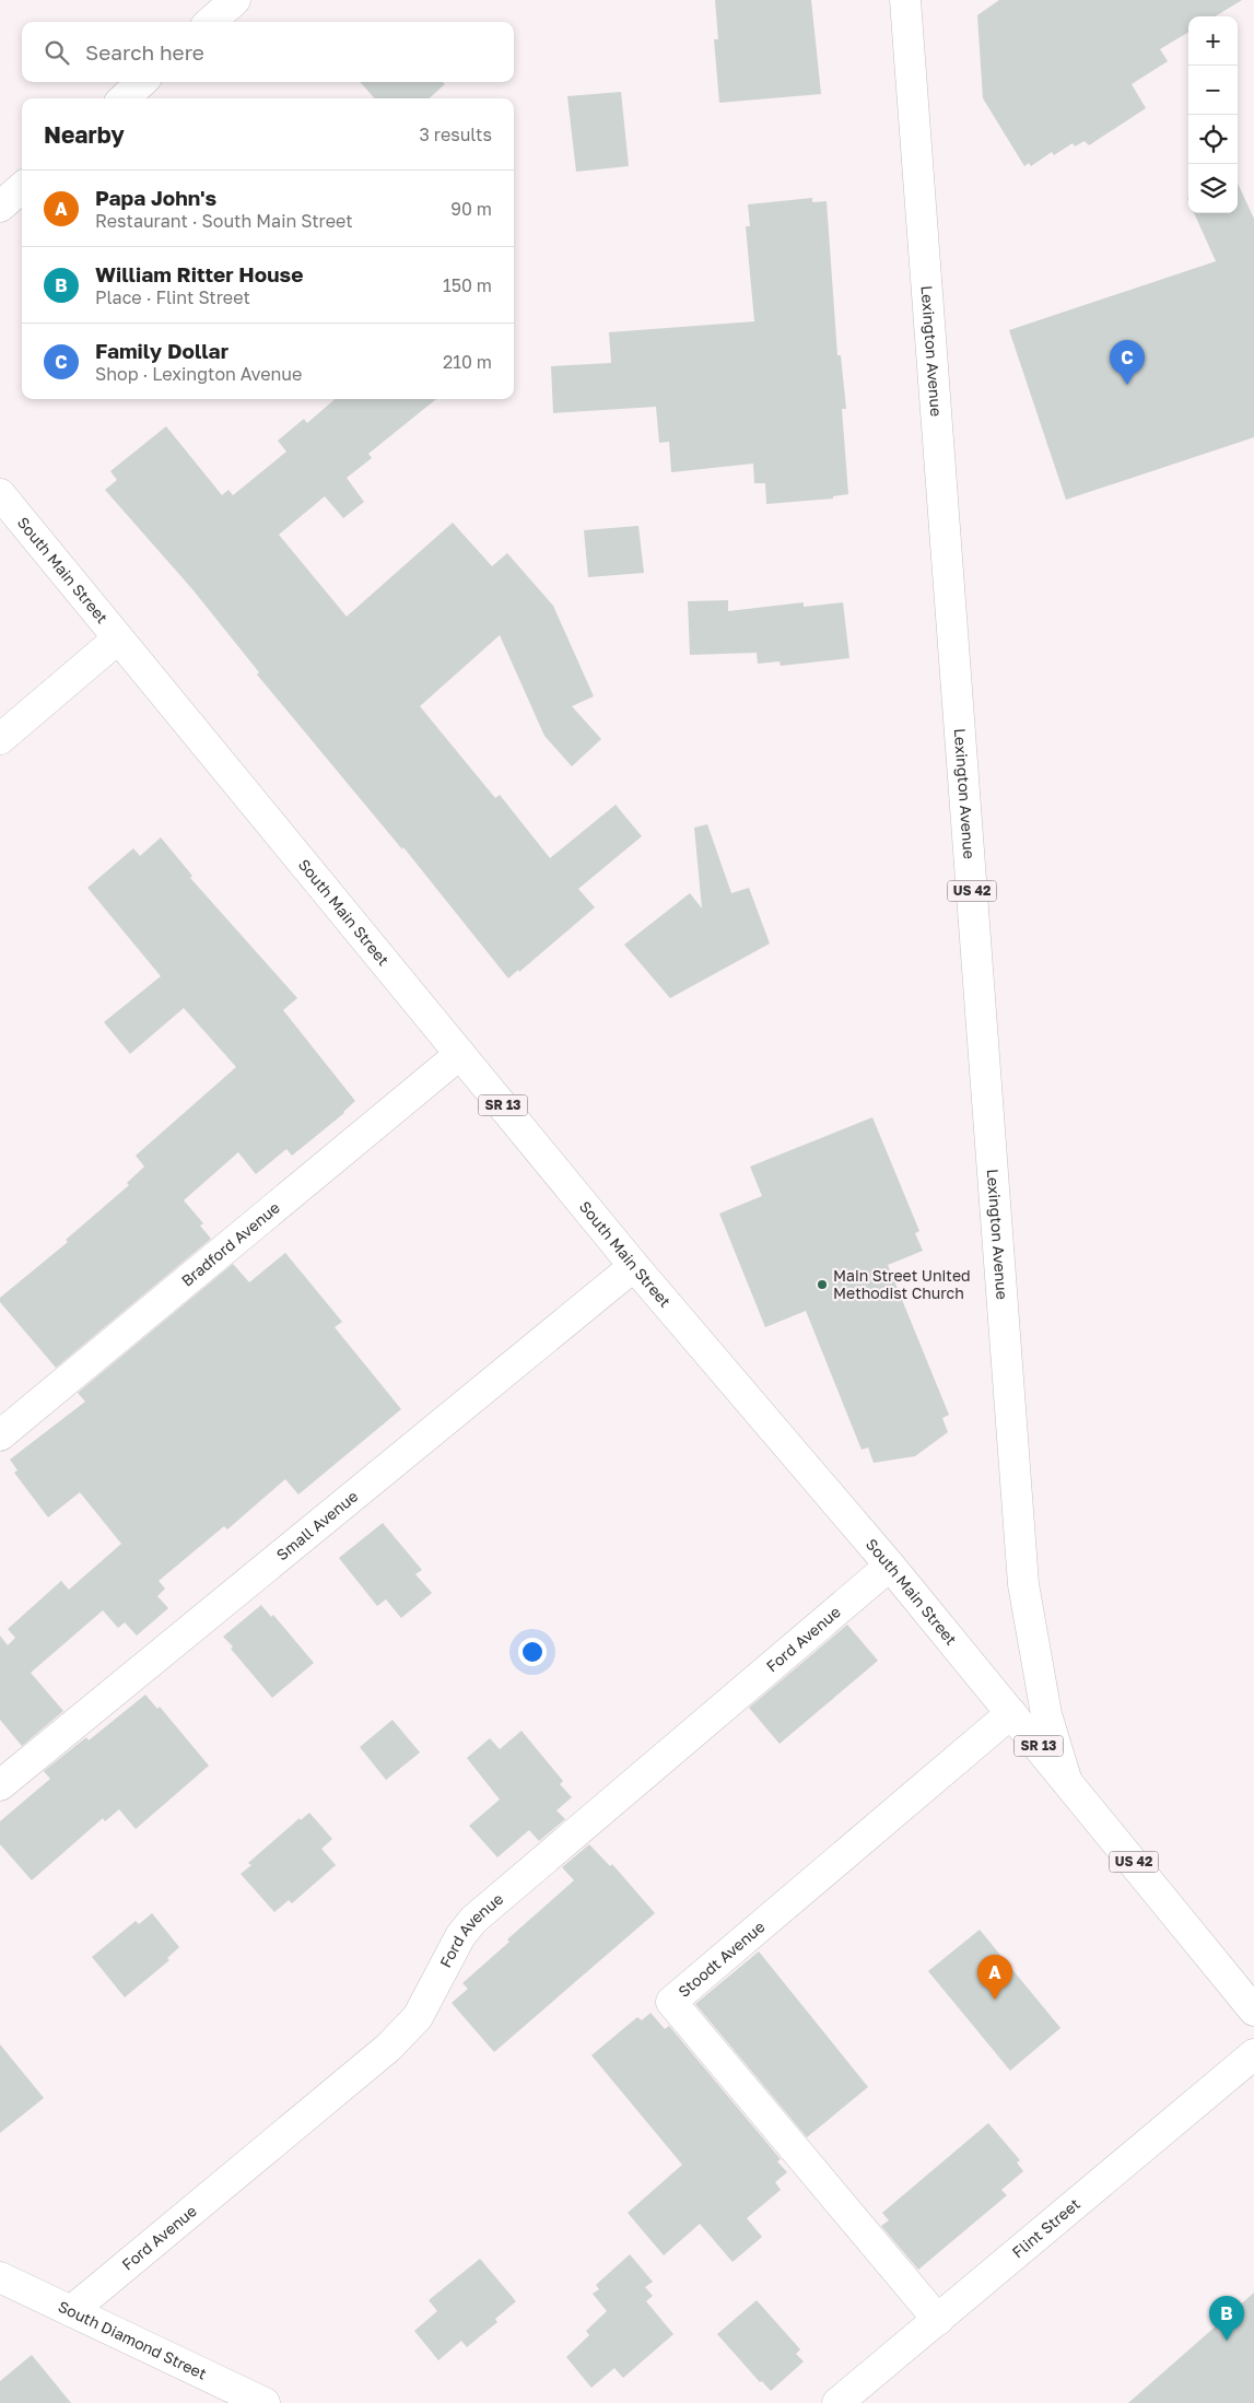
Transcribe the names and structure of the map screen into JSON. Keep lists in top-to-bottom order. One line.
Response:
{"streets":{"main road":["Lexington Avenue","South Main Street","US 42","SR 13","Bradford Avenue","Small Avenue","Ford Avenue","Stoodt Avenue","Flint Street","South Diamond Street"]},"crossings":[["Lexington Avenue","South Main Street"],["South Main Street","Bradford Avenue"],["South Main Street","Small Avenue"],["South Main Street","Ford Avenue"],["South Main Street","Stoodt Avenue"],["Ford Avenue","South Diamond Street"],["Stoodt Avenue","Flint Street"]],"places":["Main Street United Methodist Church"],"page":{"map_buttons":["+","−"],"search":"Search here","heading":["Nearby","3 results"],"list":[{"mark":"A","name":"Papa John's","note":"Restaurant · South Main Street","value":"90 m"},{"mark":"B","name":"William Ritter House","note":"Place · Flint Street","value":"150 m"},{"mark":"C","name":"Family Dollar","note":"Shop · Lexington Avenue","value":"210 m"}],"pins":["C","A","B"]}}
